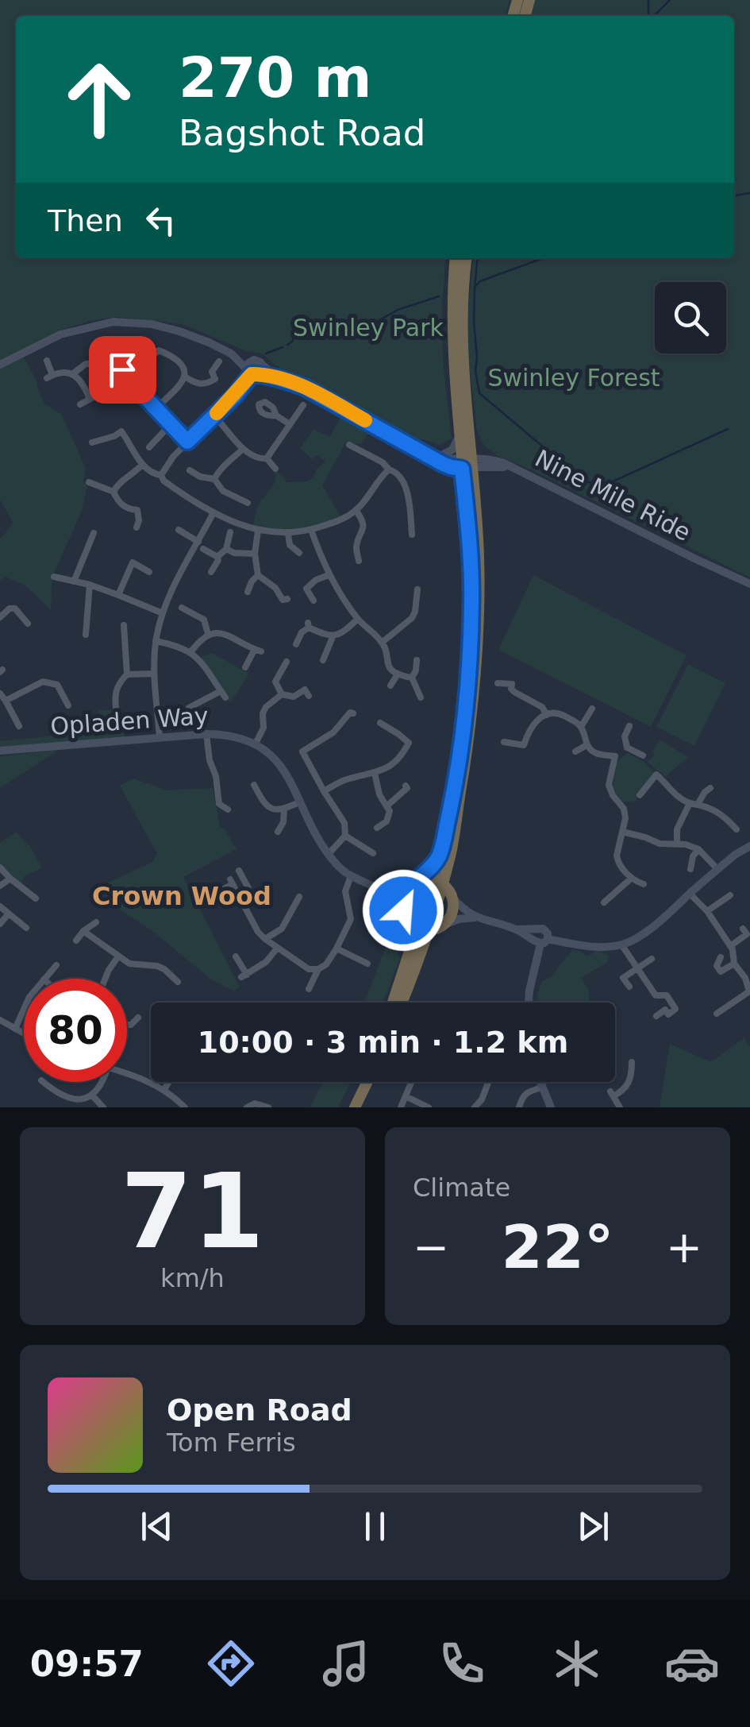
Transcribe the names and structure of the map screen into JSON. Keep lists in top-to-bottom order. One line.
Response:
{"streets":{"street":["Nine Mile Ride","Opladen Way"]},"districts":["Crown Wood"],"parks":["Swinley Park","Swinley Forest"],"page":{"turn":["270 m","Bagshot Road"],"then":"Then","limit":"80","trip":"10:00 · 3 min · 1.2 km","tile":[["71","km/h"],"Climate"],"heat":["−","22°","+"],"song":["Open Road","Tom Ferris"],"tabs":"09:57"}}
